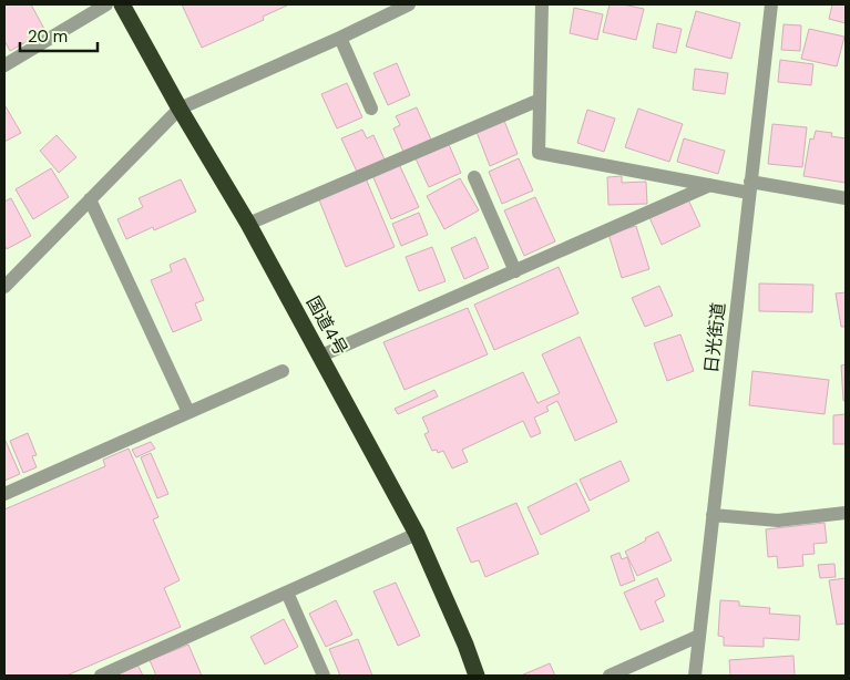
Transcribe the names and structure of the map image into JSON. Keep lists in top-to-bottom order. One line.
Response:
{"streets":{"highway":["国道4号"],"street":["日光街道"]},"scale_bar":"20 m"}
